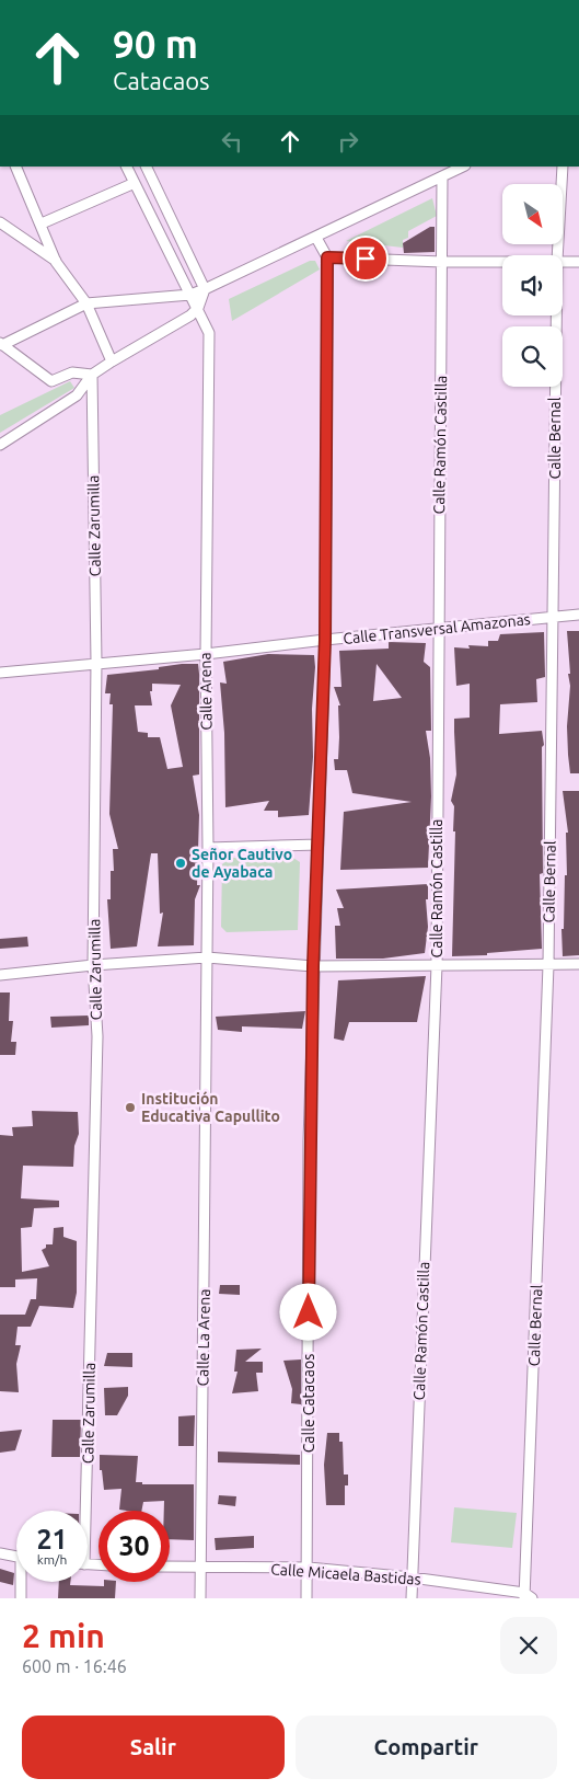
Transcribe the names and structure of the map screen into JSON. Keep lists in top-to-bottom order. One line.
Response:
{"streets":{"street":["Calle Bernal","Calle Ramón Castilla","Calle Zarumilla","Calle Transversal Amazonas","Calle Arena","Calle La Arena","Calle Catacaos","Calle Micaela Bastidas"]},"crossings":[["Calle Bernal","Calle Transversal Amazonas"],["Calle Bernal","Calle Micaela Bastidas"],["Calle Ramón Castilla","Calle Transversal Amazonas"],["Calle Ramón Castilla","Calle Micaela Bastidas"],["Calle Zarumilla","Calle Transversal Amazonas"],["Calle Transversal Amazonas","Calle Arena"],["Calle Transversal Amazonas","Calle Catacaos"],["Calle Arena","Calle La Arena"],["Calle La Arena","Calle Micaela Bastidas"],["Calle Catacaos","Calle Micaela Bastidas"]],"places":["Señor Cautivo de Ayabaca","Institución Educativa Capullito"],"north":"bottom right","page":{"turn":["90 m","Catacaos"],"speed":"21 km/h","limit":"30","heading":["2 min","600 m · 16:46"],"buttons":["Salir","Compartir"]}}
